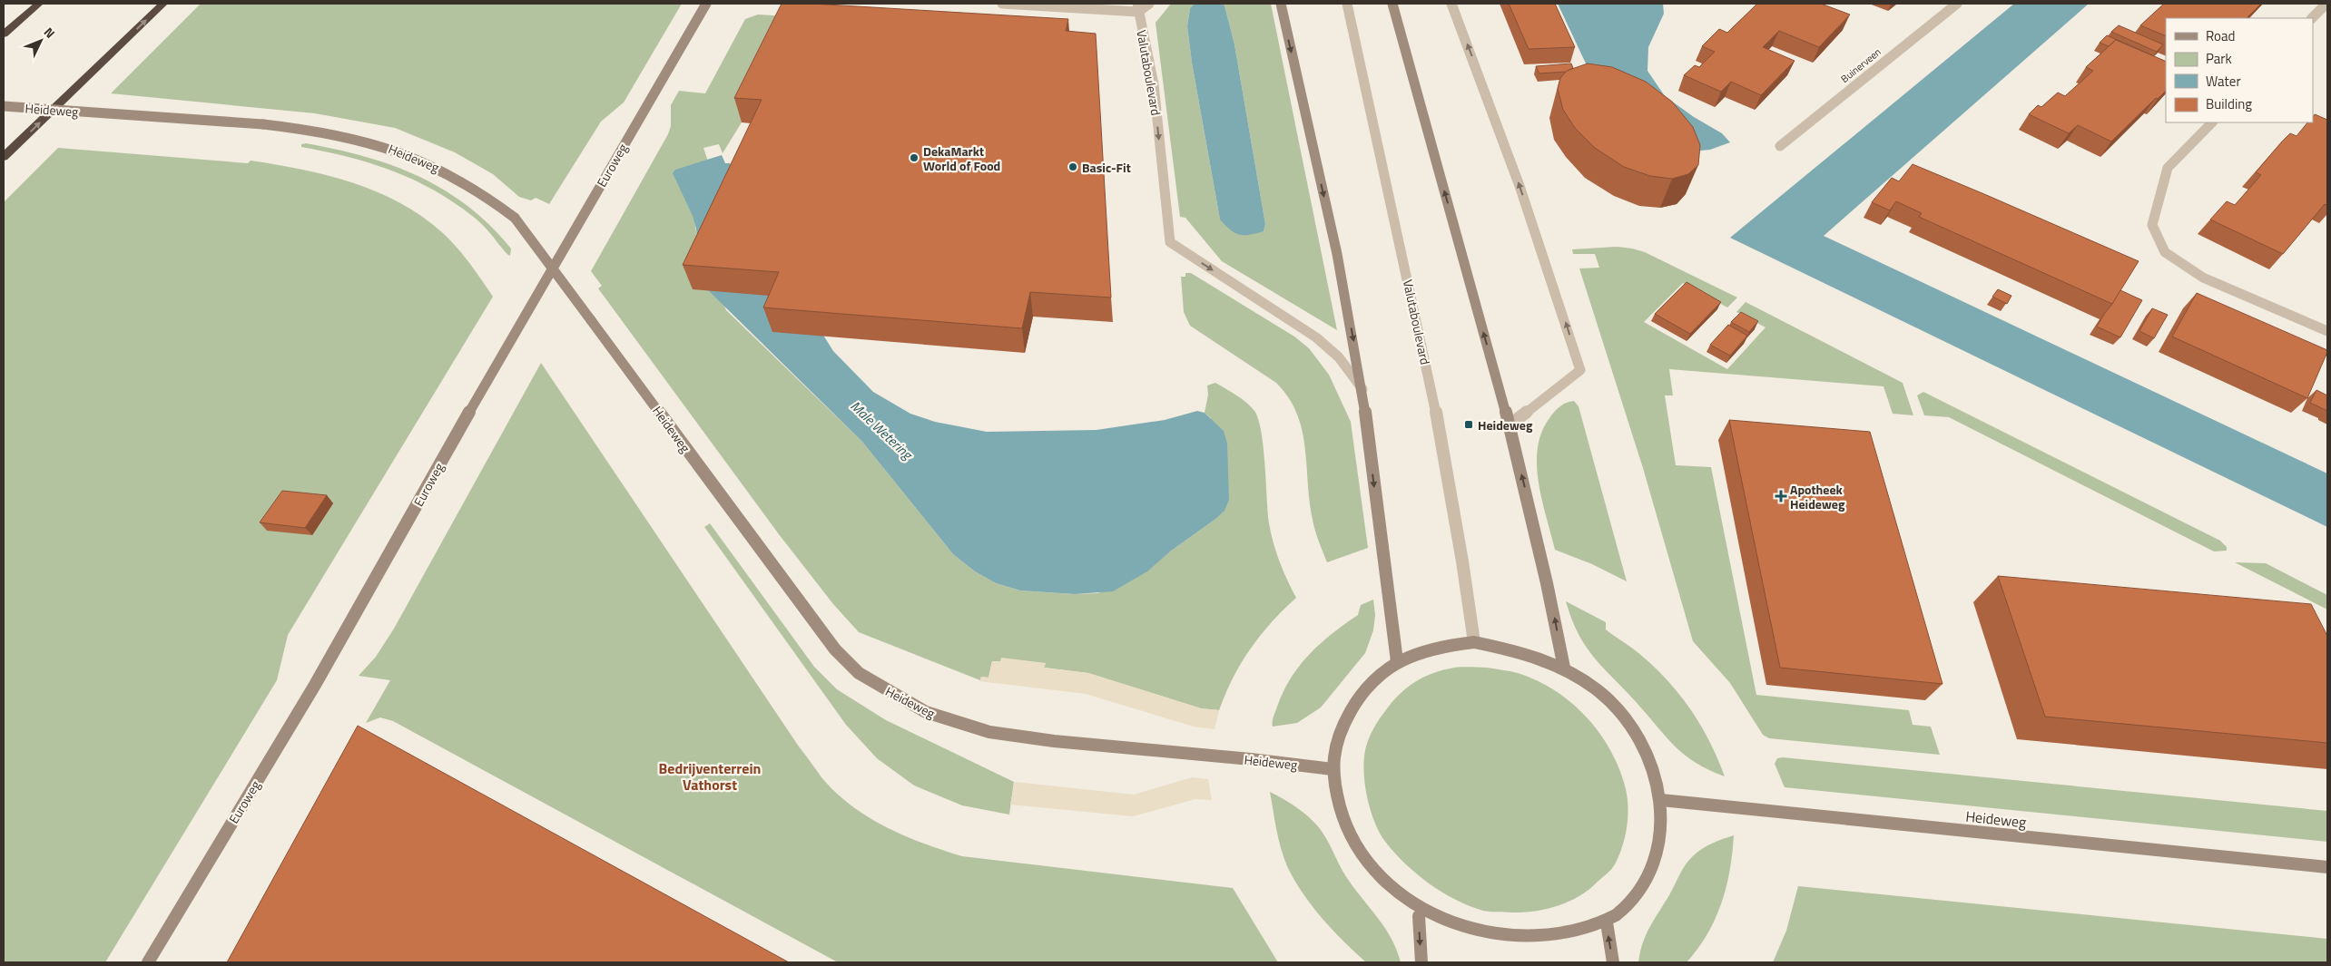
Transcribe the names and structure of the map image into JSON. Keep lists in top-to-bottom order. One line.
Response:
{"streets":{"main road":["Valutaboulevard","Heideweg","Euroweg"],"street":["Buinerveen"]},"districts":["Bedrijventerrein Vathorst"],"water":["Male Wetering"],"places":{"other":["DekaMarkt World of Food","Basic-Fit"],"transit":["Heideweg"],"health":["Apotheek Heideweg"]},"legend":["Road","Park","Water","Building"],"north":"top right"}
